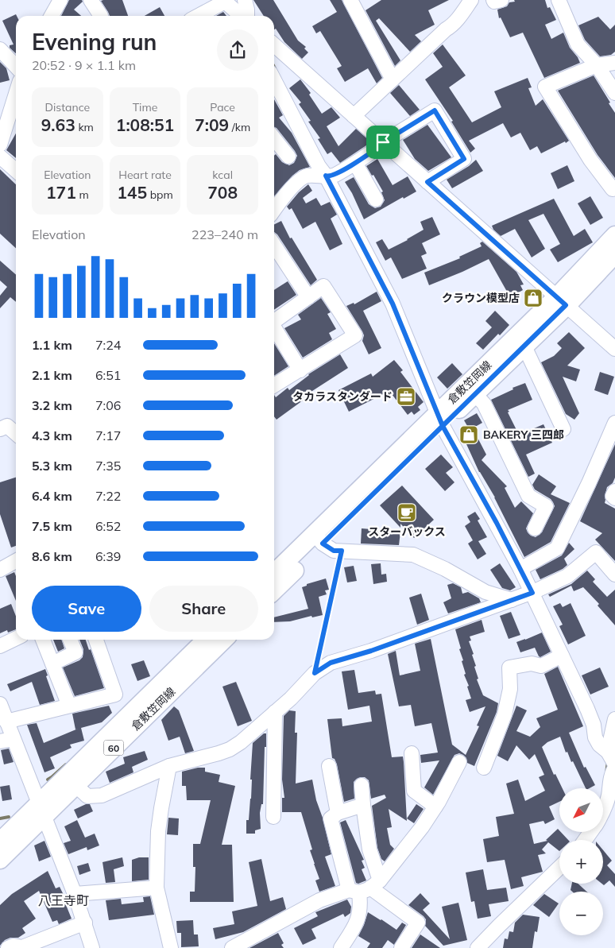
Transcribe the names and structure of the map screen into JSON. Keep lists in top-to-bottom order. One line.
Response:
{"streets":{"main road":["倉敷笠岡線","60"]},"districts":["八王寺町"],"places":{"shop":["クラウン模型店","BAKERY 三四郎"],"office":["タカラスタンダード"],"cafe":["スターバックス"]},"north":"bottom left","page":{"heading":["Evening run","20:52 · 9 × 1.1 km"],"stats":[["Distance","9.63 km"],["Time","1:08:51"],["Pace","7:09 /km"],["Elevation","171 m"],["Heart rate","145 bpm"],["kcal","708"]],"chart":["Elevation","223–240 m"],"list":[{"name":"1.1 km","note":"7:24"},{"name":"2.1 km","note":"6:51"},{"name":"3.2 km","note":"7:06"},{"name":"4.3 km","note":"7:17"},{"name":"5.3 km","note":"7:35"},{"name":"6.4 km","note":"7:22"},{"name":"7.5 km","note":"6:52"},{"name":"8.6 km","note":"6:39"}],"buttons":["Save","Share"],"map_buttons":["+","−"]}}
